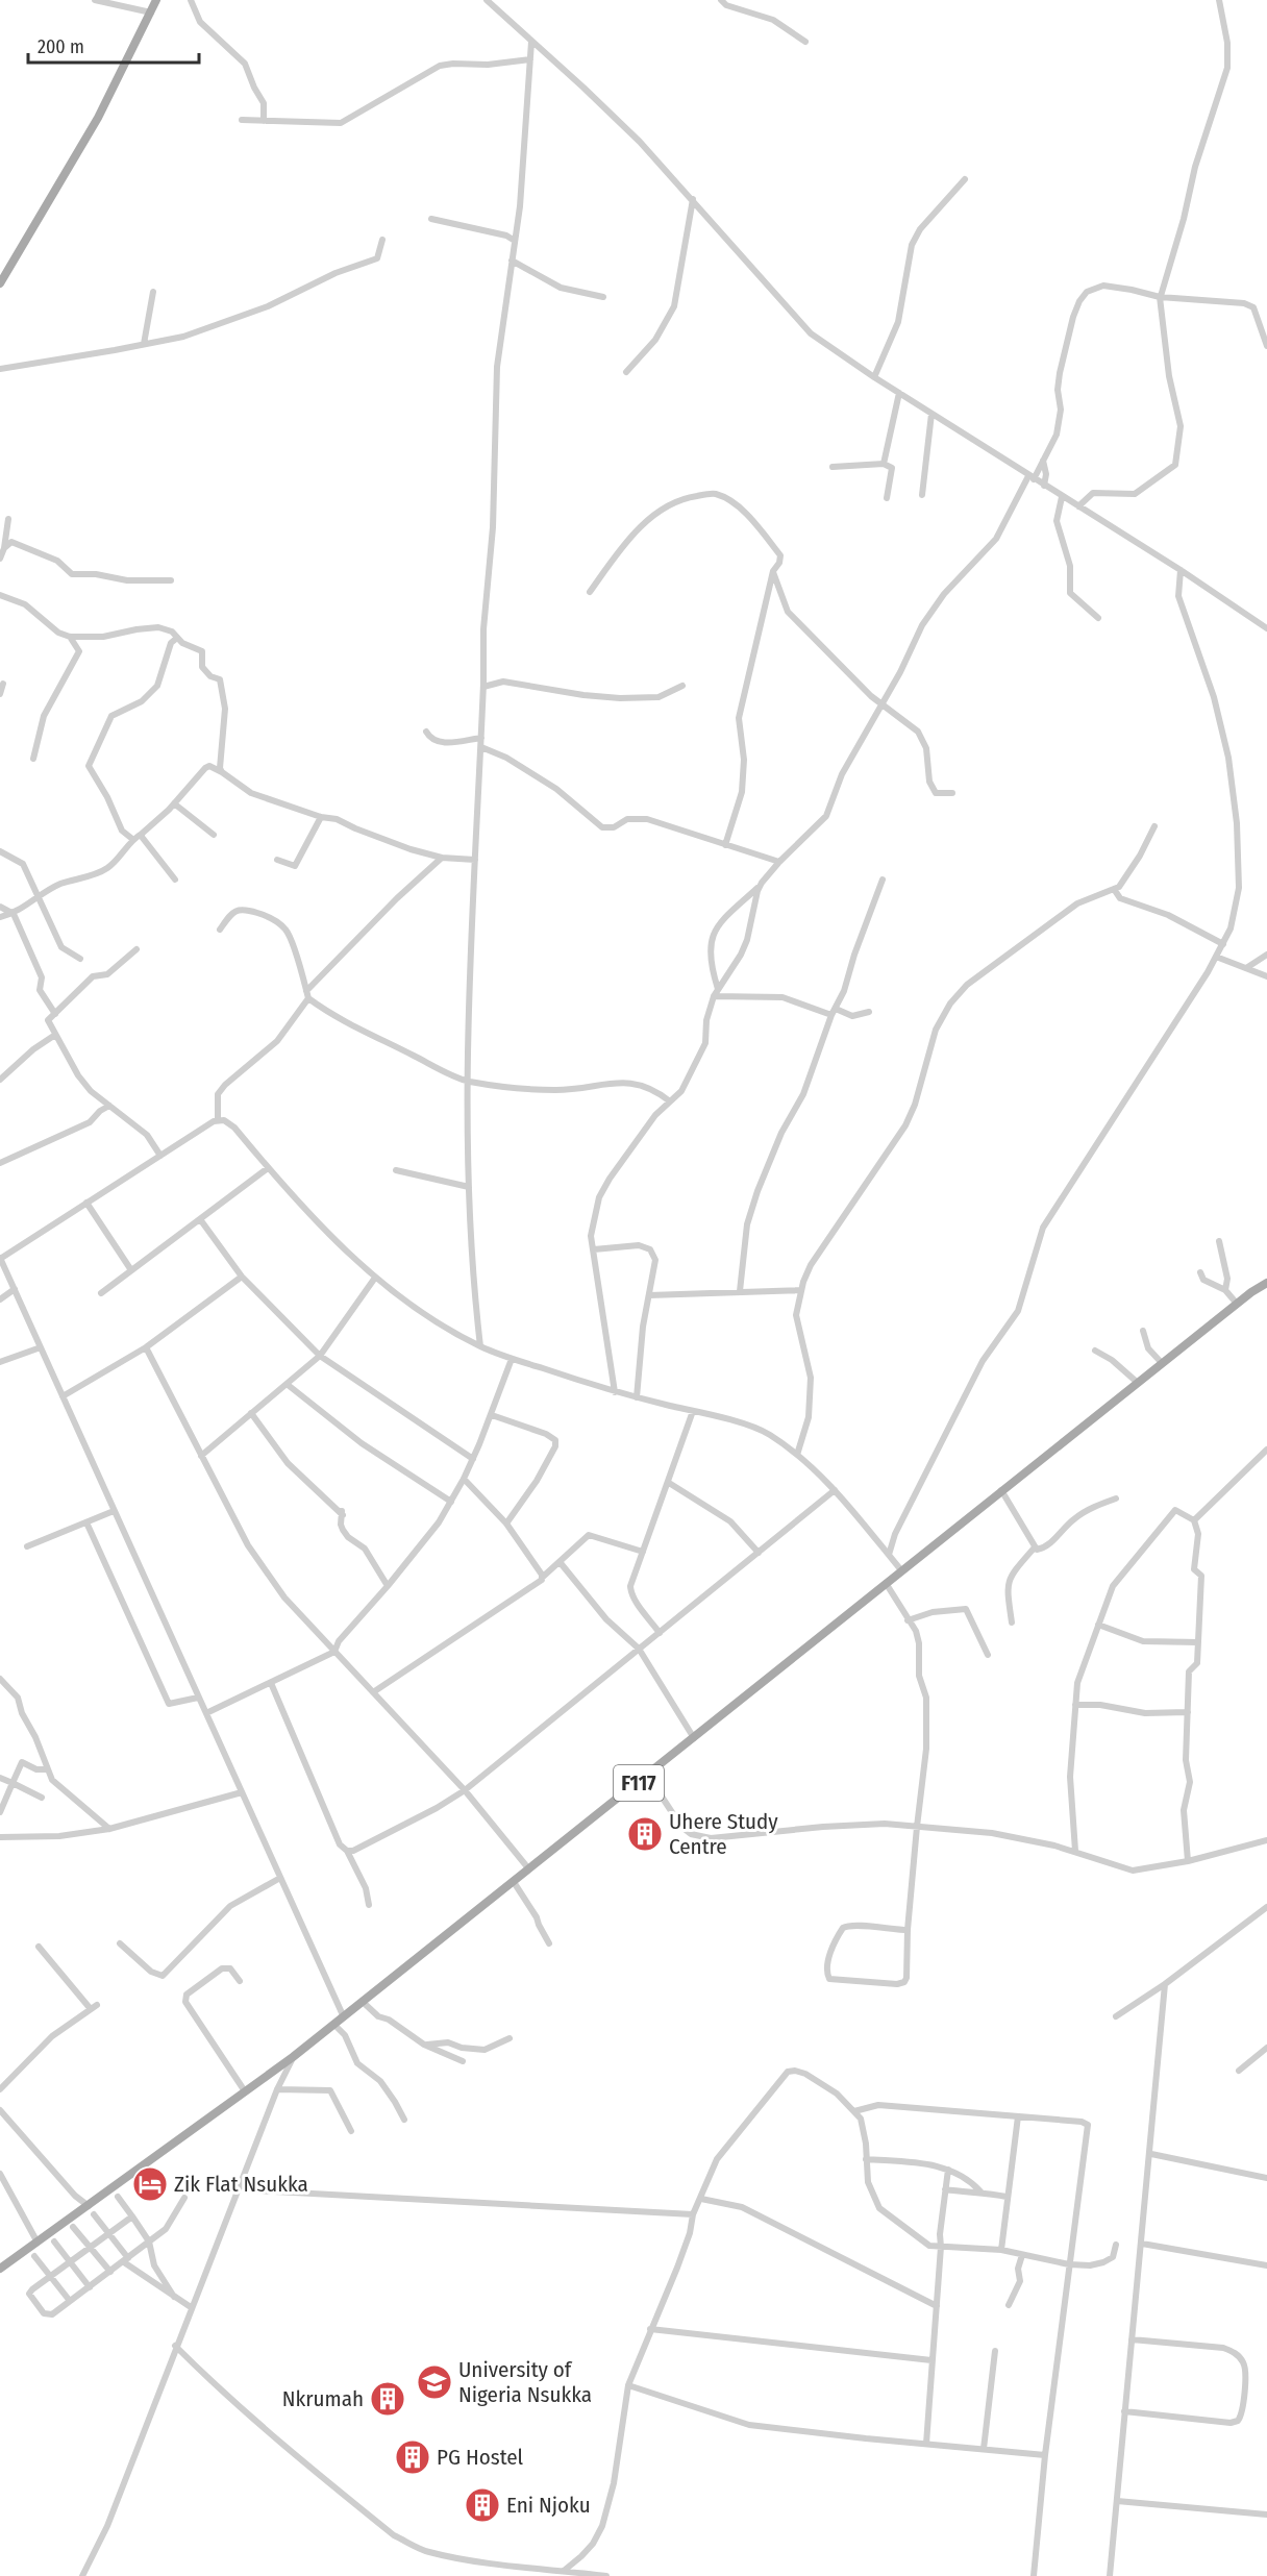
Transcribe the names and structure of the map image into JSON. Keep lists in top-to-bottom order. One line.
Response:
{"streets":{"main road":["F117"]},"places":{"building":["Uhere Study Centre","Nkrumah","PG Hostel","Eni Njoku"],"hotel":["Zik Flat Nsukka"],"school or university":["University of Nigeria Nsukka"]},"scale_bar":"200 m"}
